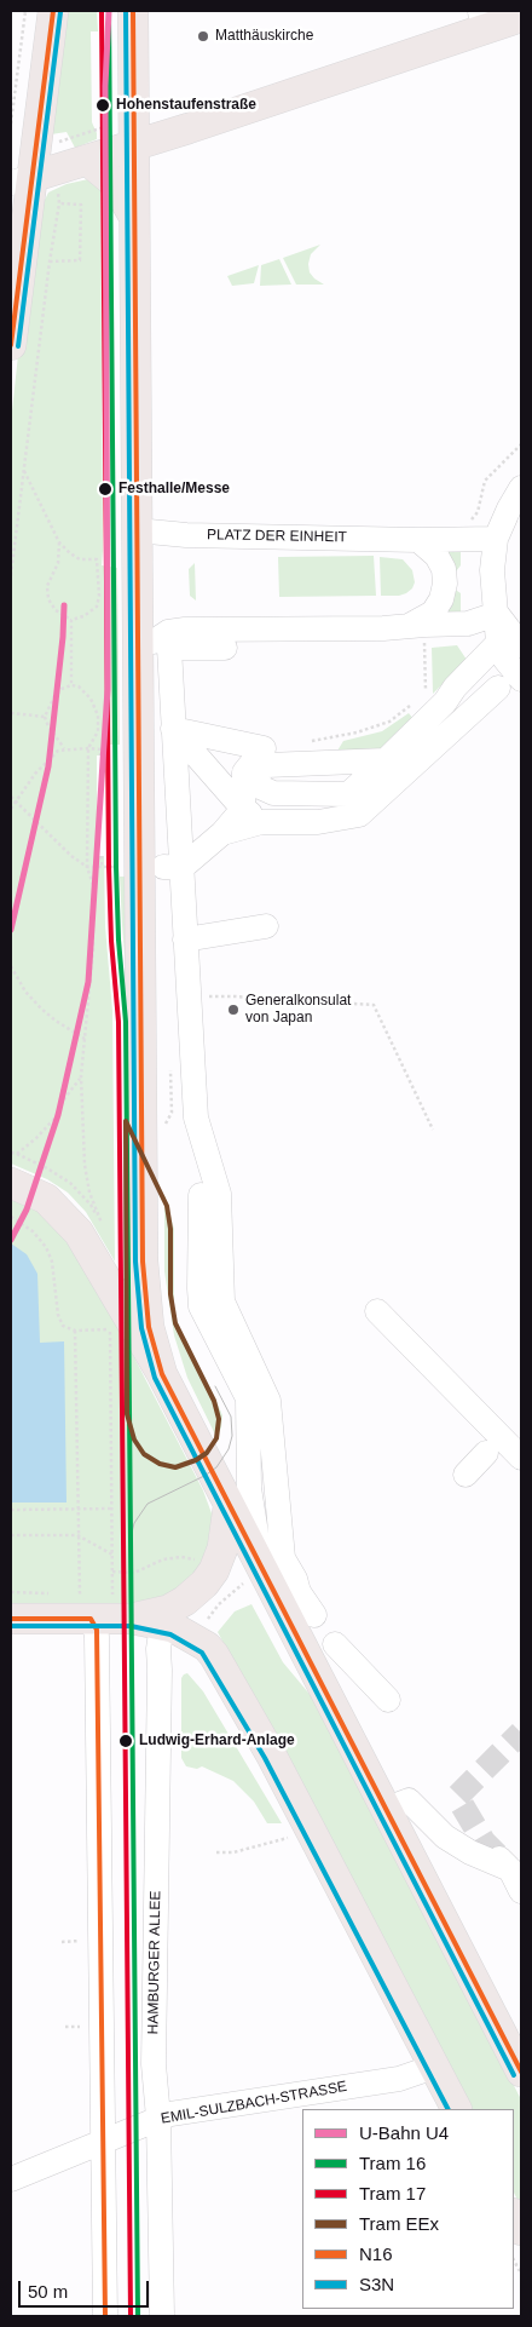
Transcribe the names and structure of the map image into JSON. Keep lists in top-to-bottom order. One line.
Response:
{"streets":{"street":["PLATZ DER EINHEIT","HAMBURGER ALLEE","EMIL-SULZBACH-STRASSE"]},"crossings":[["HAMBURGER ALLEE","EMIL-SULZBACH-STRASSE"]],"places":["Matthäuskirche","Hohenstaufenstraße","Festhalle/Messe","Generalkonsulat von Japan","Ludwig-Erhard-Anlage"],"lines":["metro line U4","tram line 16","tram line 17","transit line N16","transit line S3N","tram line EEx"],"legend":["U-Bahn U4","Tram 16","Tram 17","Tram EEx","N16","S3N"],"scale_bar":"50 m"}
